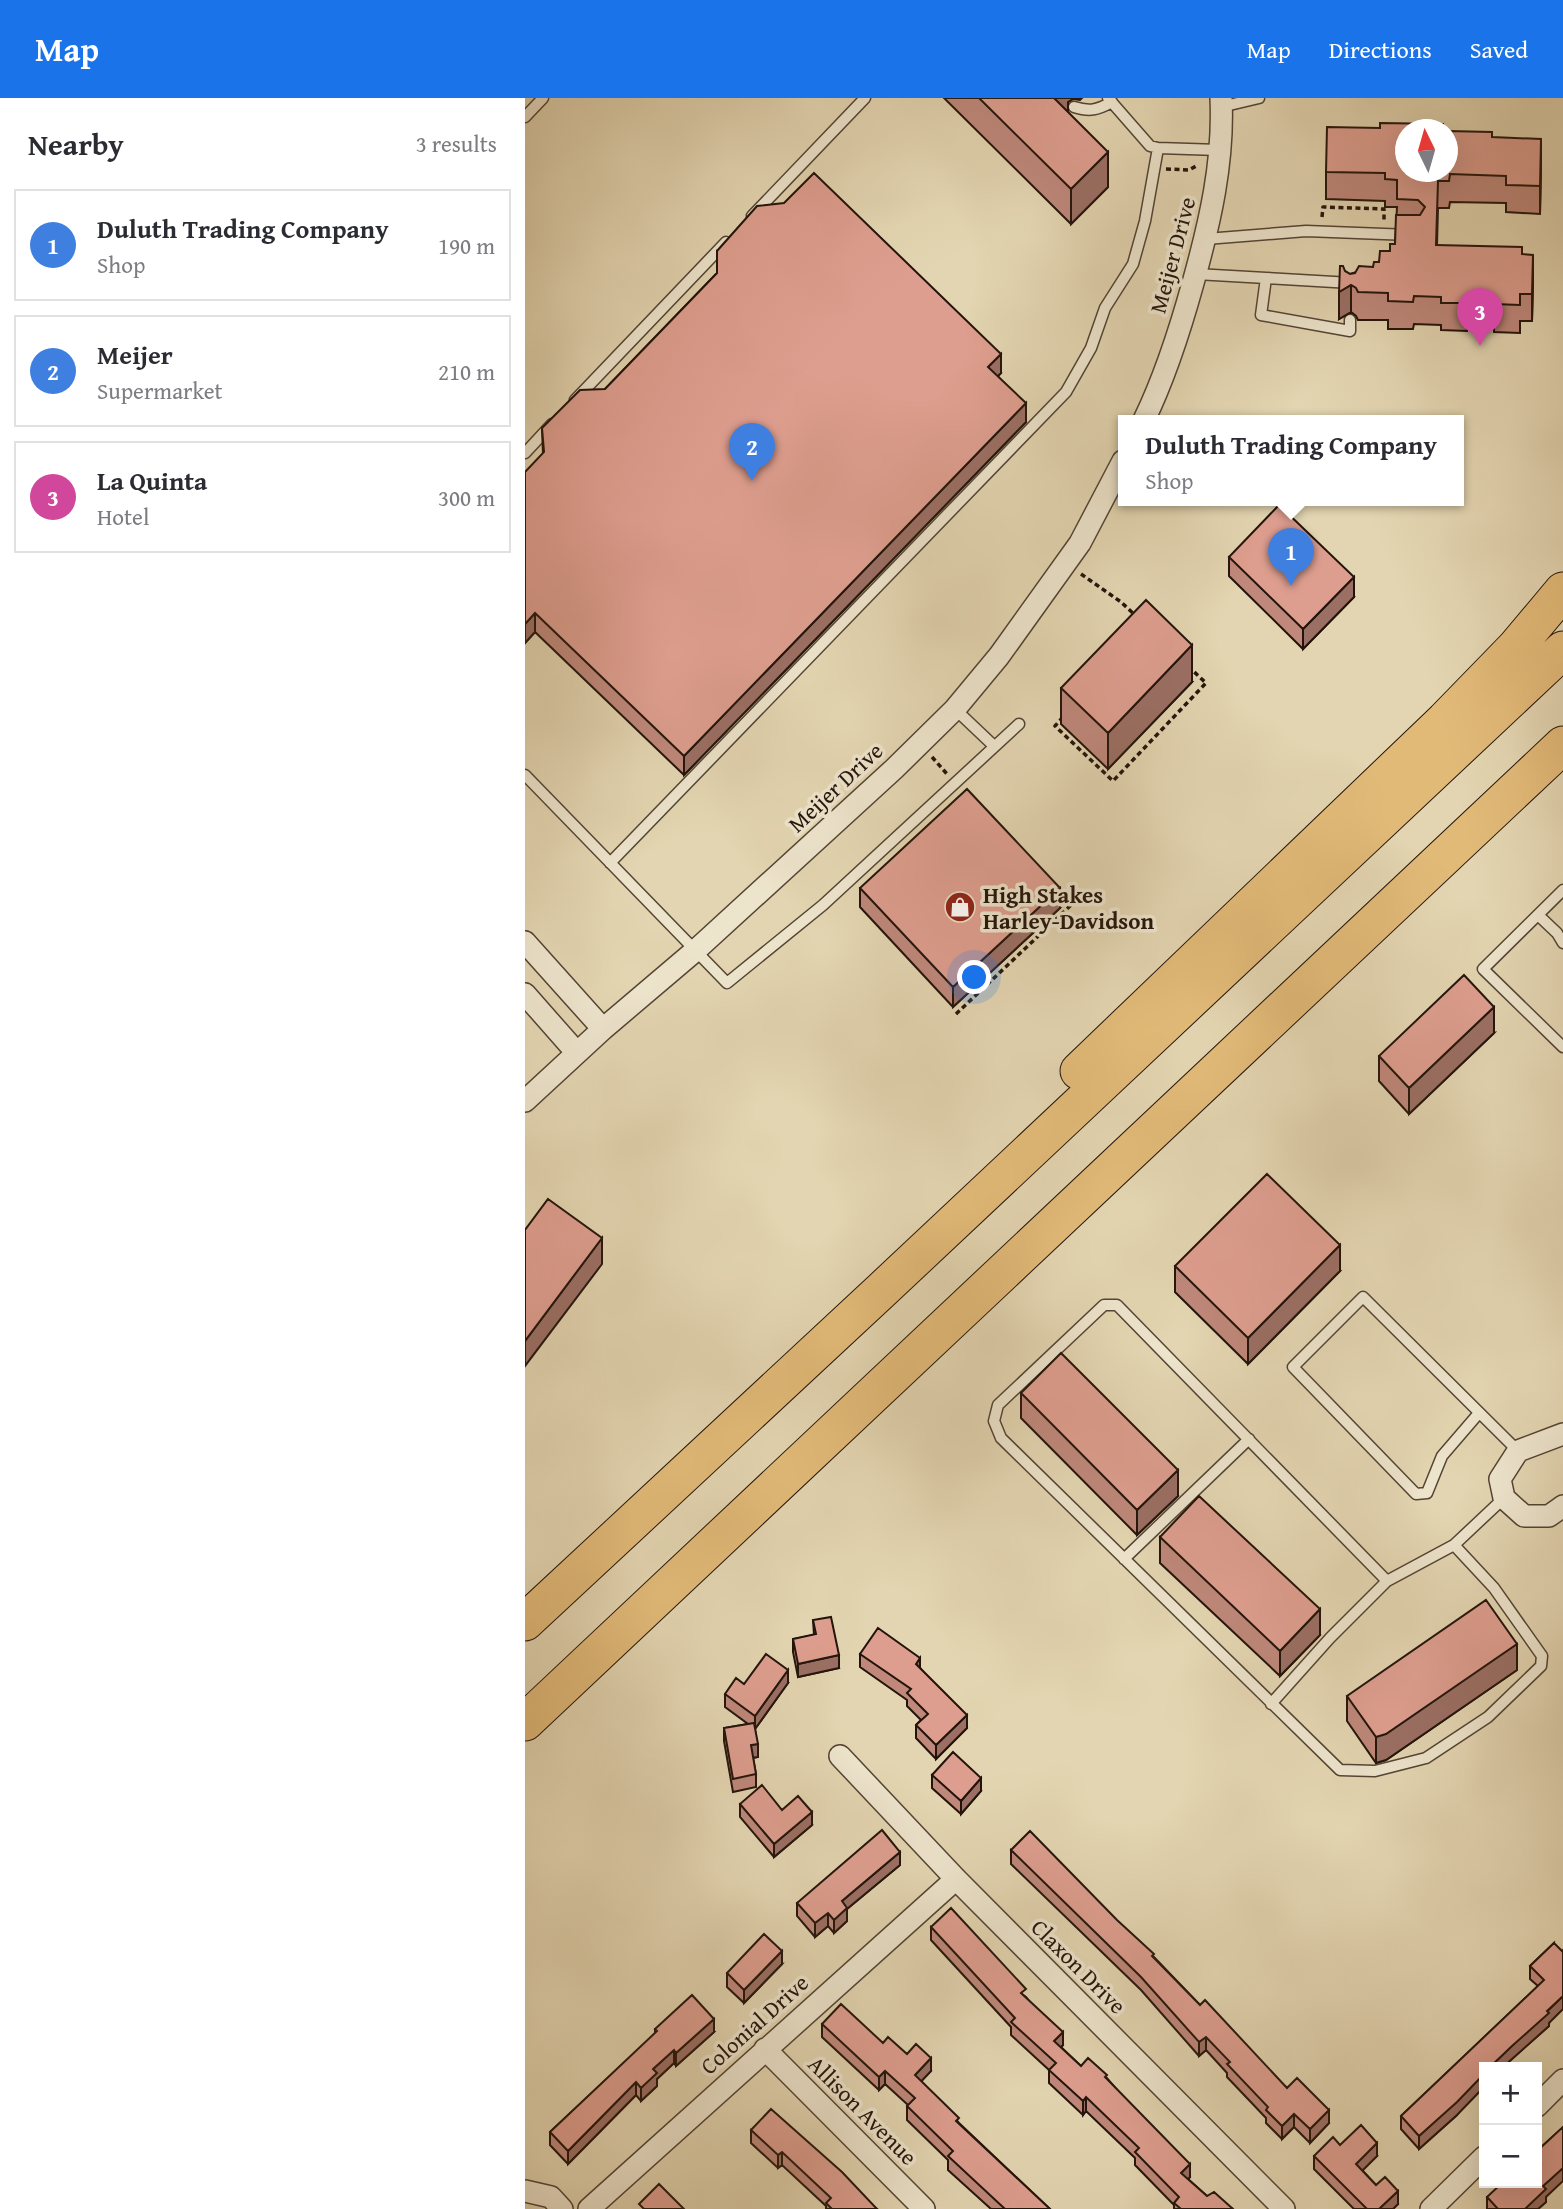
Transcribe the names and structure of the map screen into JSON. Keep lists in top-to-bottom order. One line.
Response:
{"streets":{"street":["Meijer Drive","Claxon Drive","Colonial Drive","Allison Avenue"]},"crossings":[["Claxon Drive","Colonial Drive"],["Colonial Drive","Allison Avenue"]],"places":{"shop":["High Stakes Harley-Davidson"]},"north":"top","page":{"header":"Map","nav":["Map","Directions","Saved"],"heading":["Nearby","3 results"],"list":[{"mark":"1","name":"Duluth Trading Company","note":"Shop","value":"190 m"},{"mark":"2","name":"Meijer","note":"Supermarket","value":"210 m"},{"mark":"3","name":"La Quinta","note":"Hotel","value":"300 m"}],"pins":["3","2","1"],"popup":["Duluth Trading Company","Shop"],"map_buttons":["+","−"]}}
